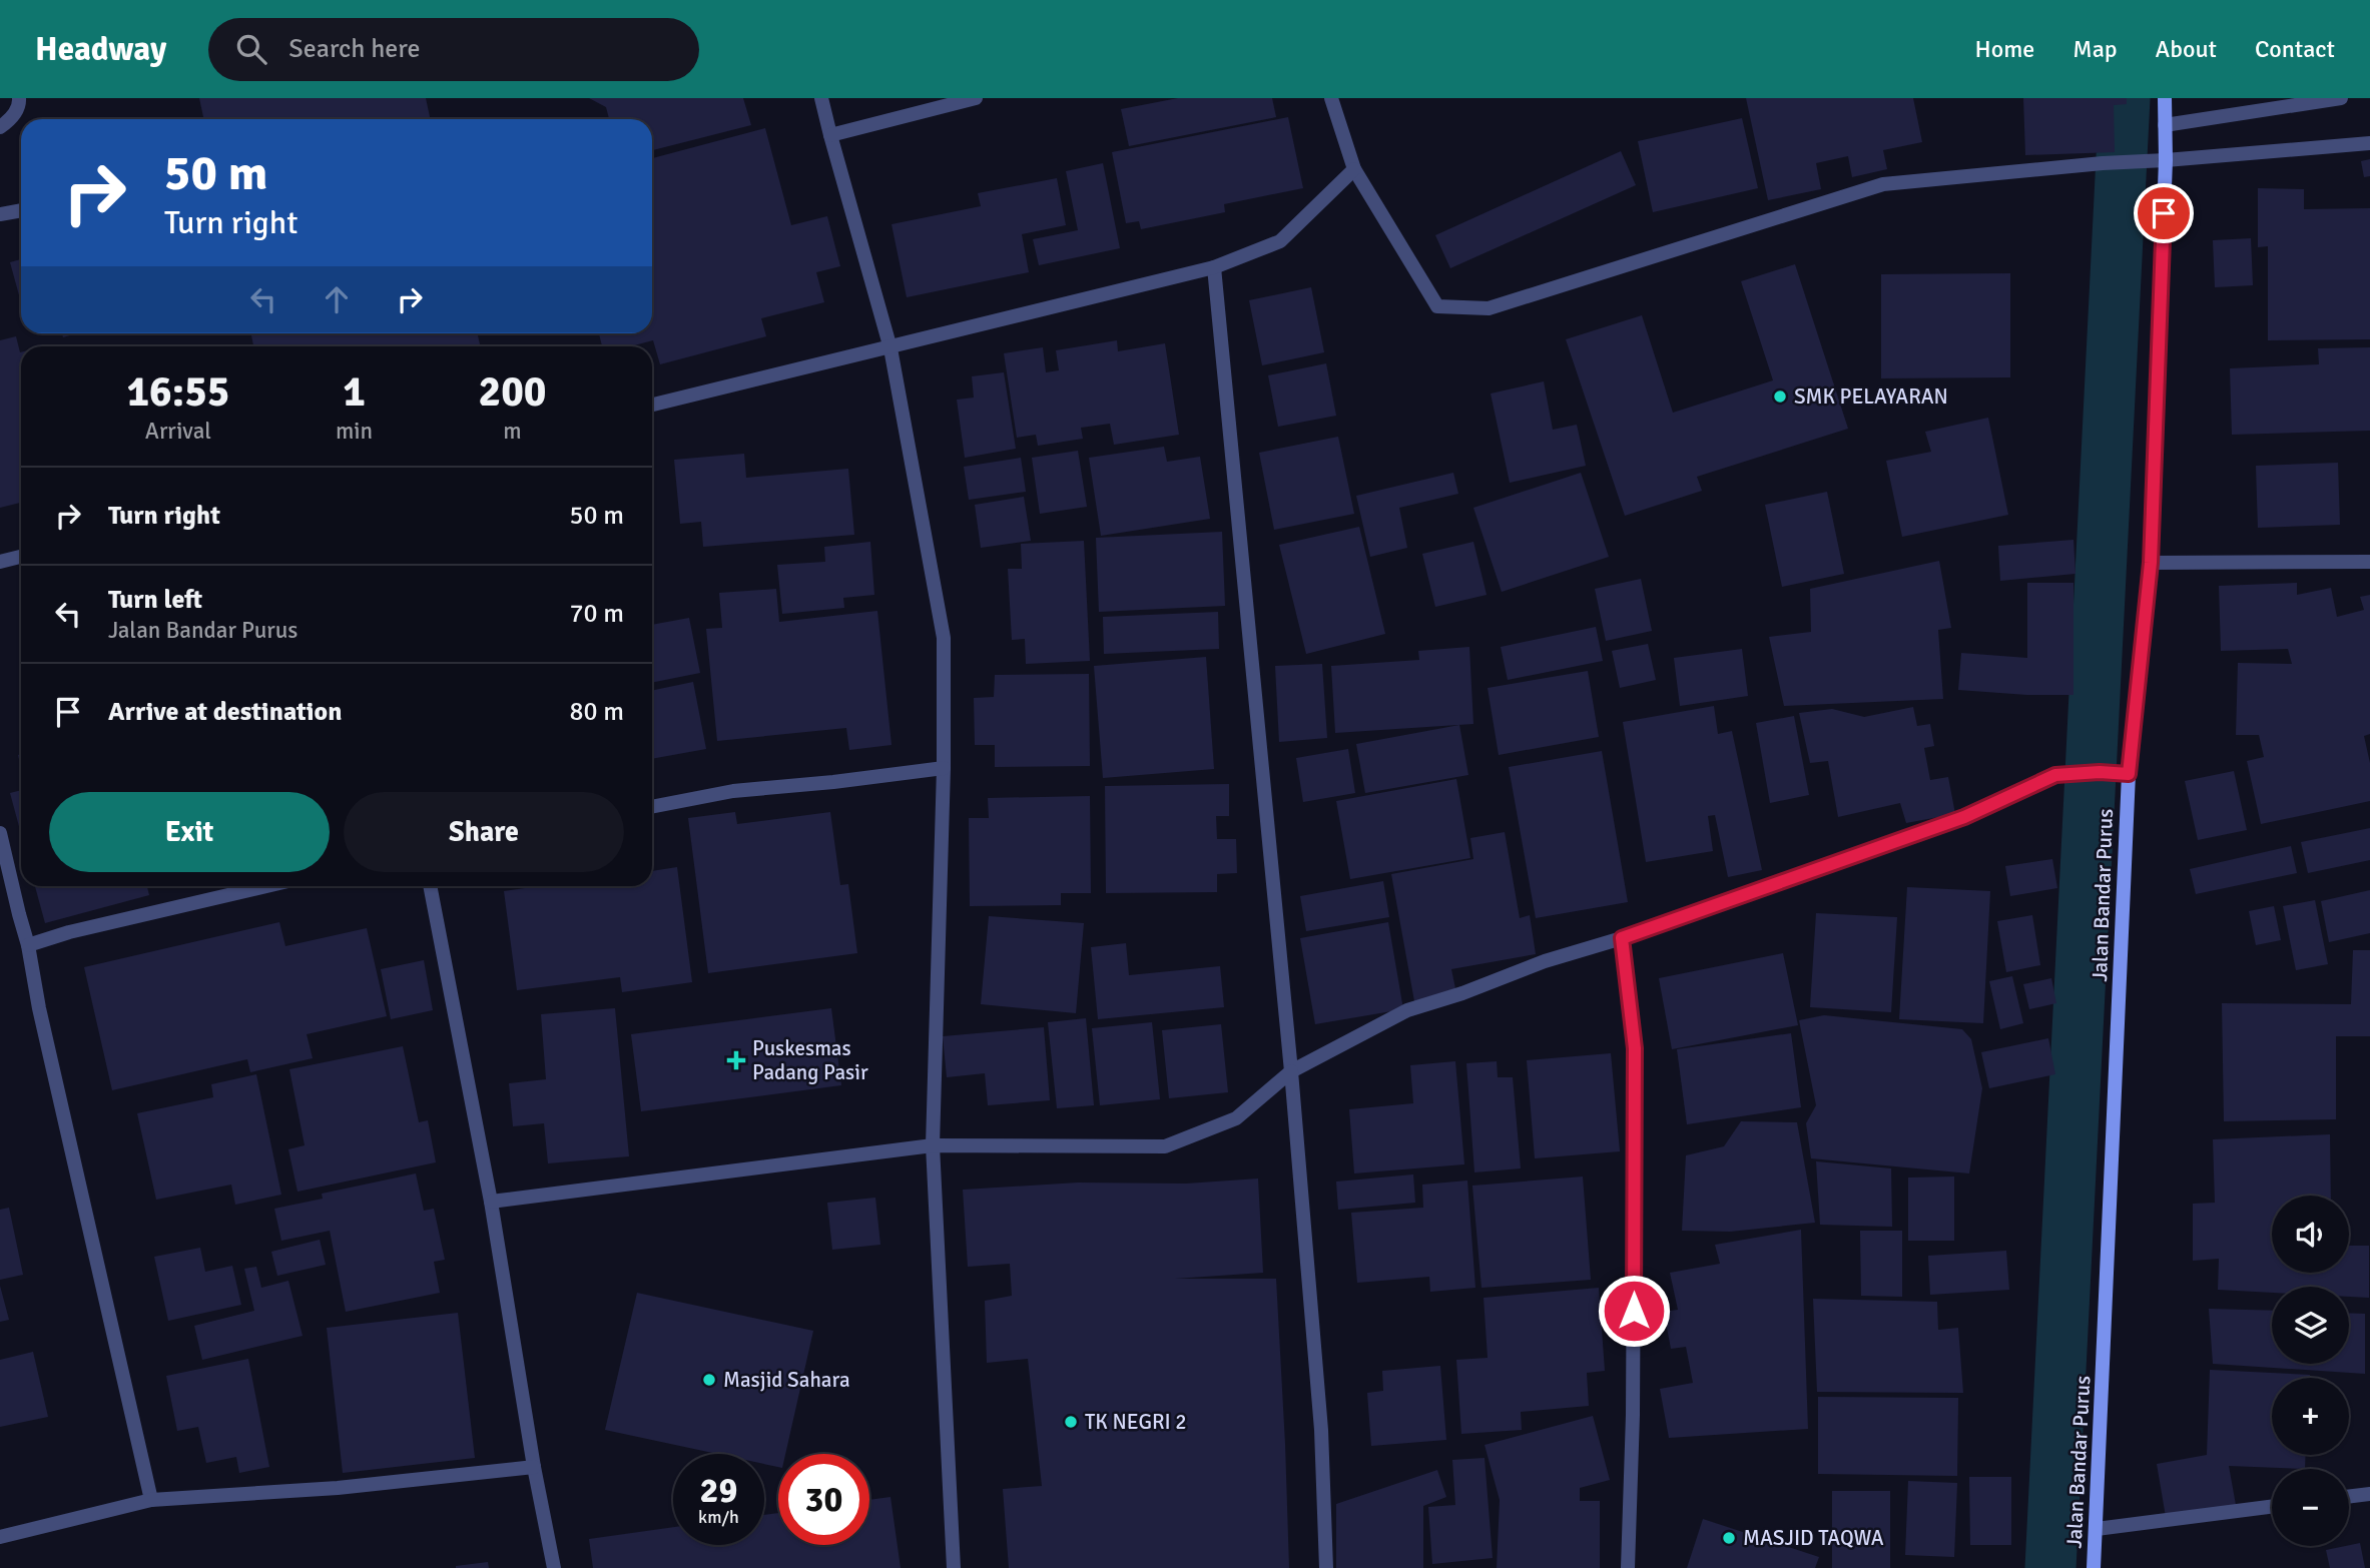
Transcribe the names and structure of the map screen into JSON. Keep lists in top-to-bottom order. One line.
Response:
{"streets":{"street":["Jalan Bandar Purus"]},"places":{"other":["SMK PELAYARAN","Masjid Sahara","TK NEGRI 2","MASJID TAQWA"],"health":["Puskesmas Padang Pasir"]},"page":{"header":"Headway","search":"Search here","nav":["Home","Map","About","Contact"],"turn":["50 m","Turn right"],"eta":["16:55","Arrival","1","min","200","m"],"list":[{"name":"Turn right","value":"50 m"},{"name":"Turn left","note":"Jalan Bandar Purus","value":"70 m"},{"name":"Arrive at destination","value":"80 m"}],"buttons":["Exit","Share"],"map_buttons":["+","−"],"speed":"29 km/h","limit":"30"}}
